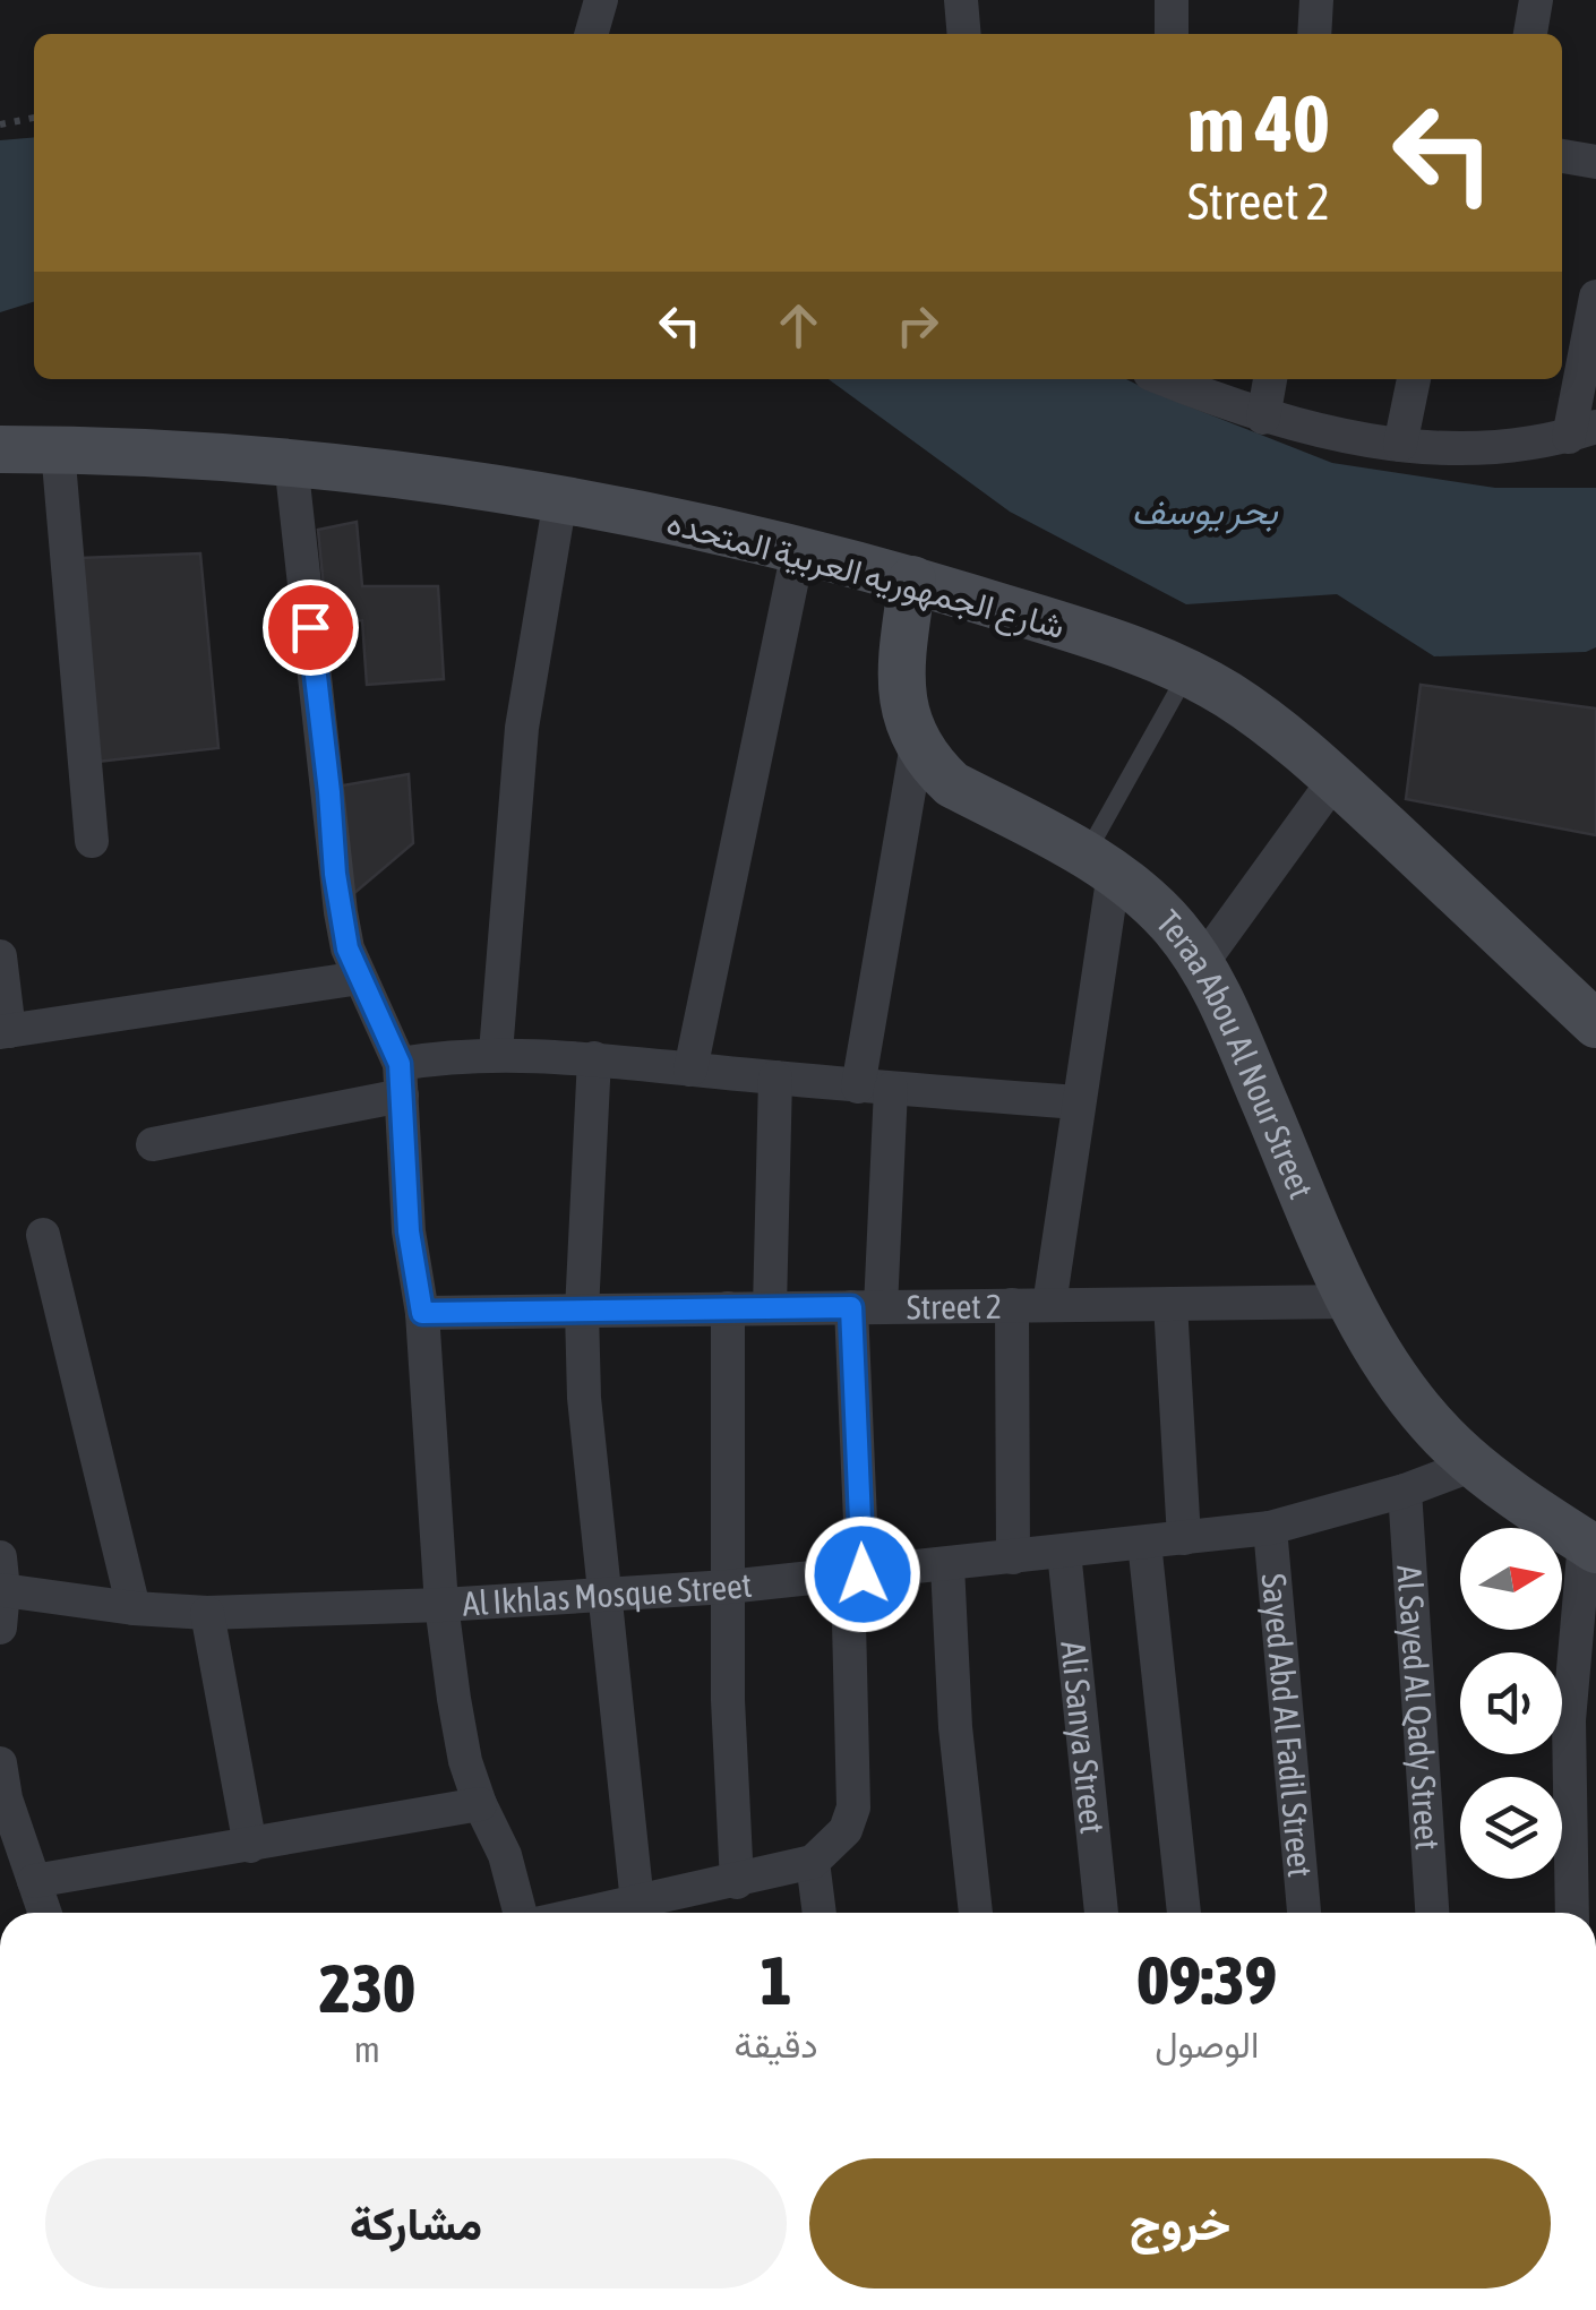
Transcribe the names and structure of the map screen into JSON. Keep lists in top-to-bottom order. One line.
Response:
{"streets":{"street":["شارع الجمهوريه العربية المتحده","Teraa Abou Al Nour Street","Street 2","Al Ikhlas Mosque Street","Al Sayed Al Qady Street","Sayed Abd Al Fadil Street","Ali Sanya Street"]},"crossings":[["شارع الجمهوريه العربية المتحده","Teraa Abou Al Nour Street"],["Teraa Abou Al Nour Street","Street 2"],["Teraa Abou Al Nour Street","Al Ikhlas Mosque Street"],["Al Ikhlas Mosque Street","Al Sayed Al Qady Street"],["Al Ikhlas Mosque Street","Sayed Abd Al Fadil Street"],["Al Ikhlas Mosque Street","Ali Sanya Street"]],"water":["بحر يوسف"],"north":"right","page":{"turn":["40 m","Street 2"],"eta":["09:39","الوصول","1","دقيقة","230","m"],"buttons":["خروج","مشاركة"]}}
